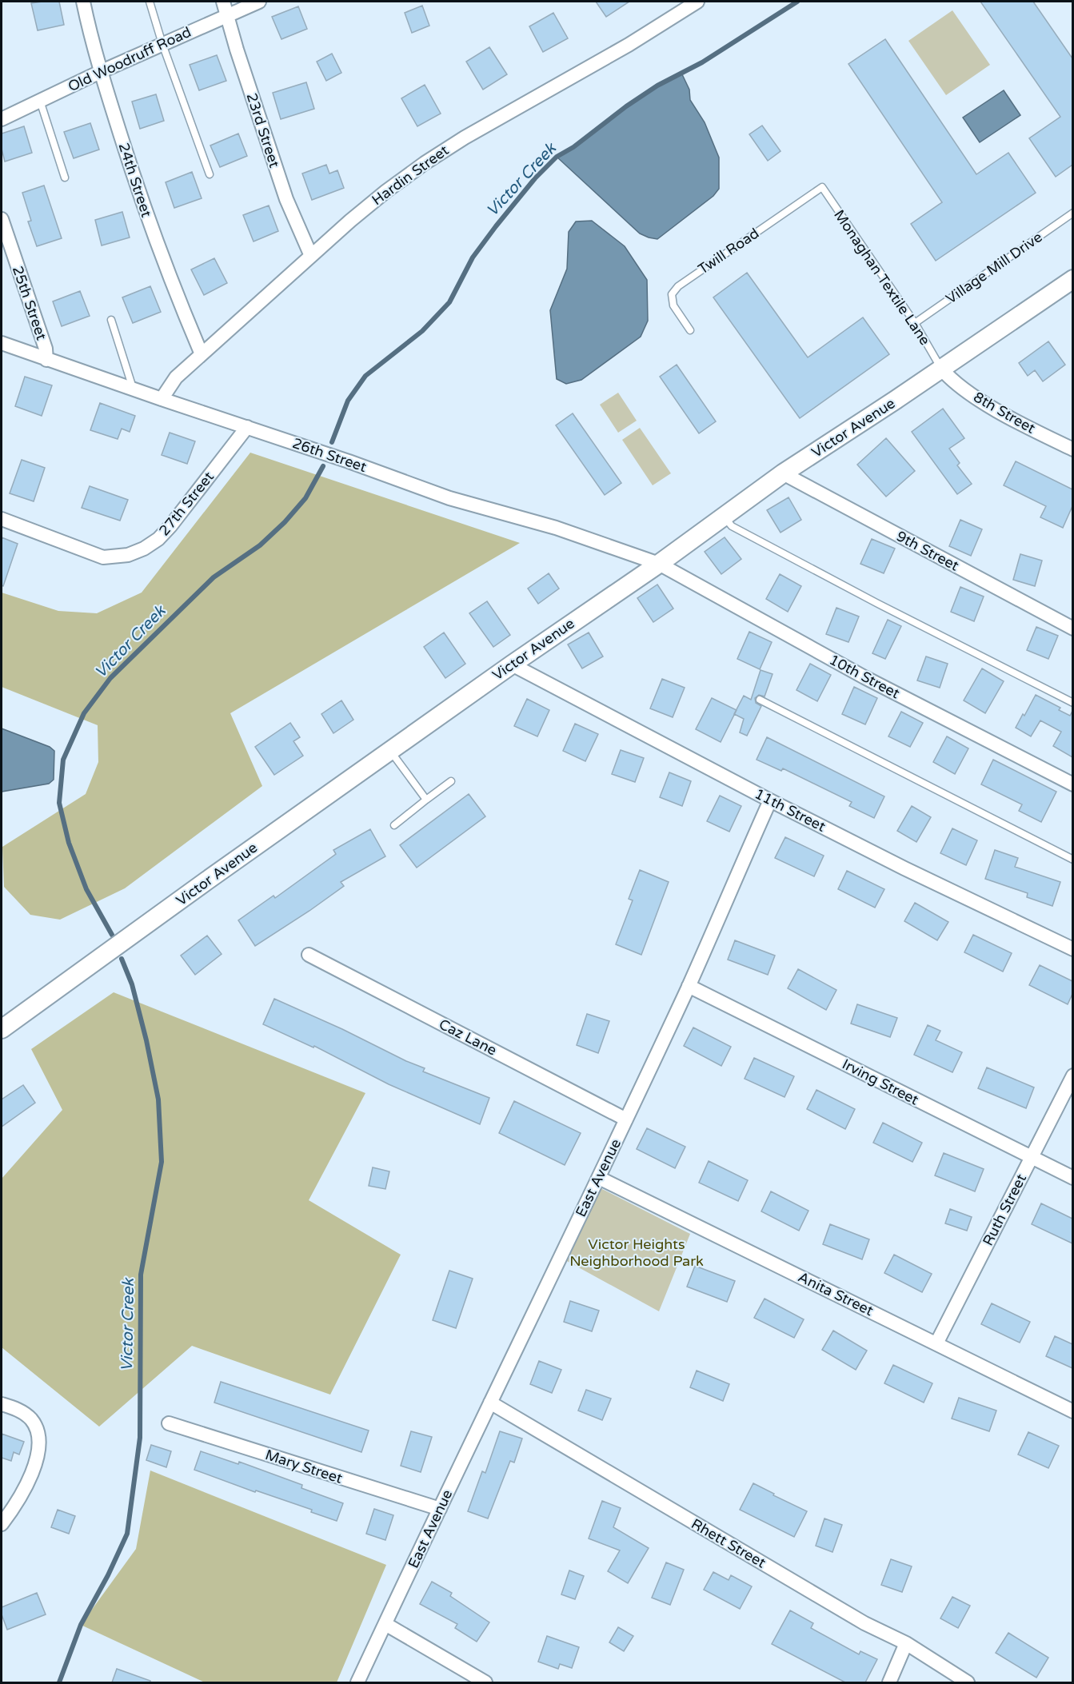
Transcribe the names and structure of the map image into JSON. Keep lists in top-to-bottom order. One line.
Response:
{"streets":{"street":["Old Woodruff Road","23rd Street","Hardin Street","24th Street","25th Street","8th Street","Victor Avenue","26th Street","27th Street","9th Street","10th Street","11th Street","Caz Lane","Irving Street","East Avenue","Ruth Street","Anita Street","Mary Street","Rhett Street"],"lane":["Twill Road","Village Mill Drive","Monaghan Textile Lane"]},"crossings":[["Old Woodruff Road","23rd Street"],["Old Woodruff Road","24th Street"],["23rd Street","Hardin Street"],["Hardin Street","24th Street"],["Hardin Street","26th Street"],["Twill Road","Monaghan Textile Lane"],["Village Mill Drive","Monaghan Textile Lane"],["Monaghan Textile Lane","8th Street"],["Monaghan Textile Lane","Victor Avenue"],["25th Street","26th Street"],["8th Street","Victor Avenue"],["Victor Avenue","26th Street"],["Victor Avenue","9th Street"],["Victor Avenue","10th Street"],["Victor Avenue","11th Street"],["26th Street","27th Street"],["26th Street","10th Street"],["11th Street","East Avenue"],["Caz Lane","East Avenue"],["Irving Street","East Avenue"],["Irving Street","Ruth Street"],["East Avenue","Anita Street"],["East Avenue","Mary Street"],["East Avenue","Rhett Street"],["Ruth Street","Anita Street"]],"water":["Victor Creek"],"parks":["Victor Heights Neighborhood Park"]}
